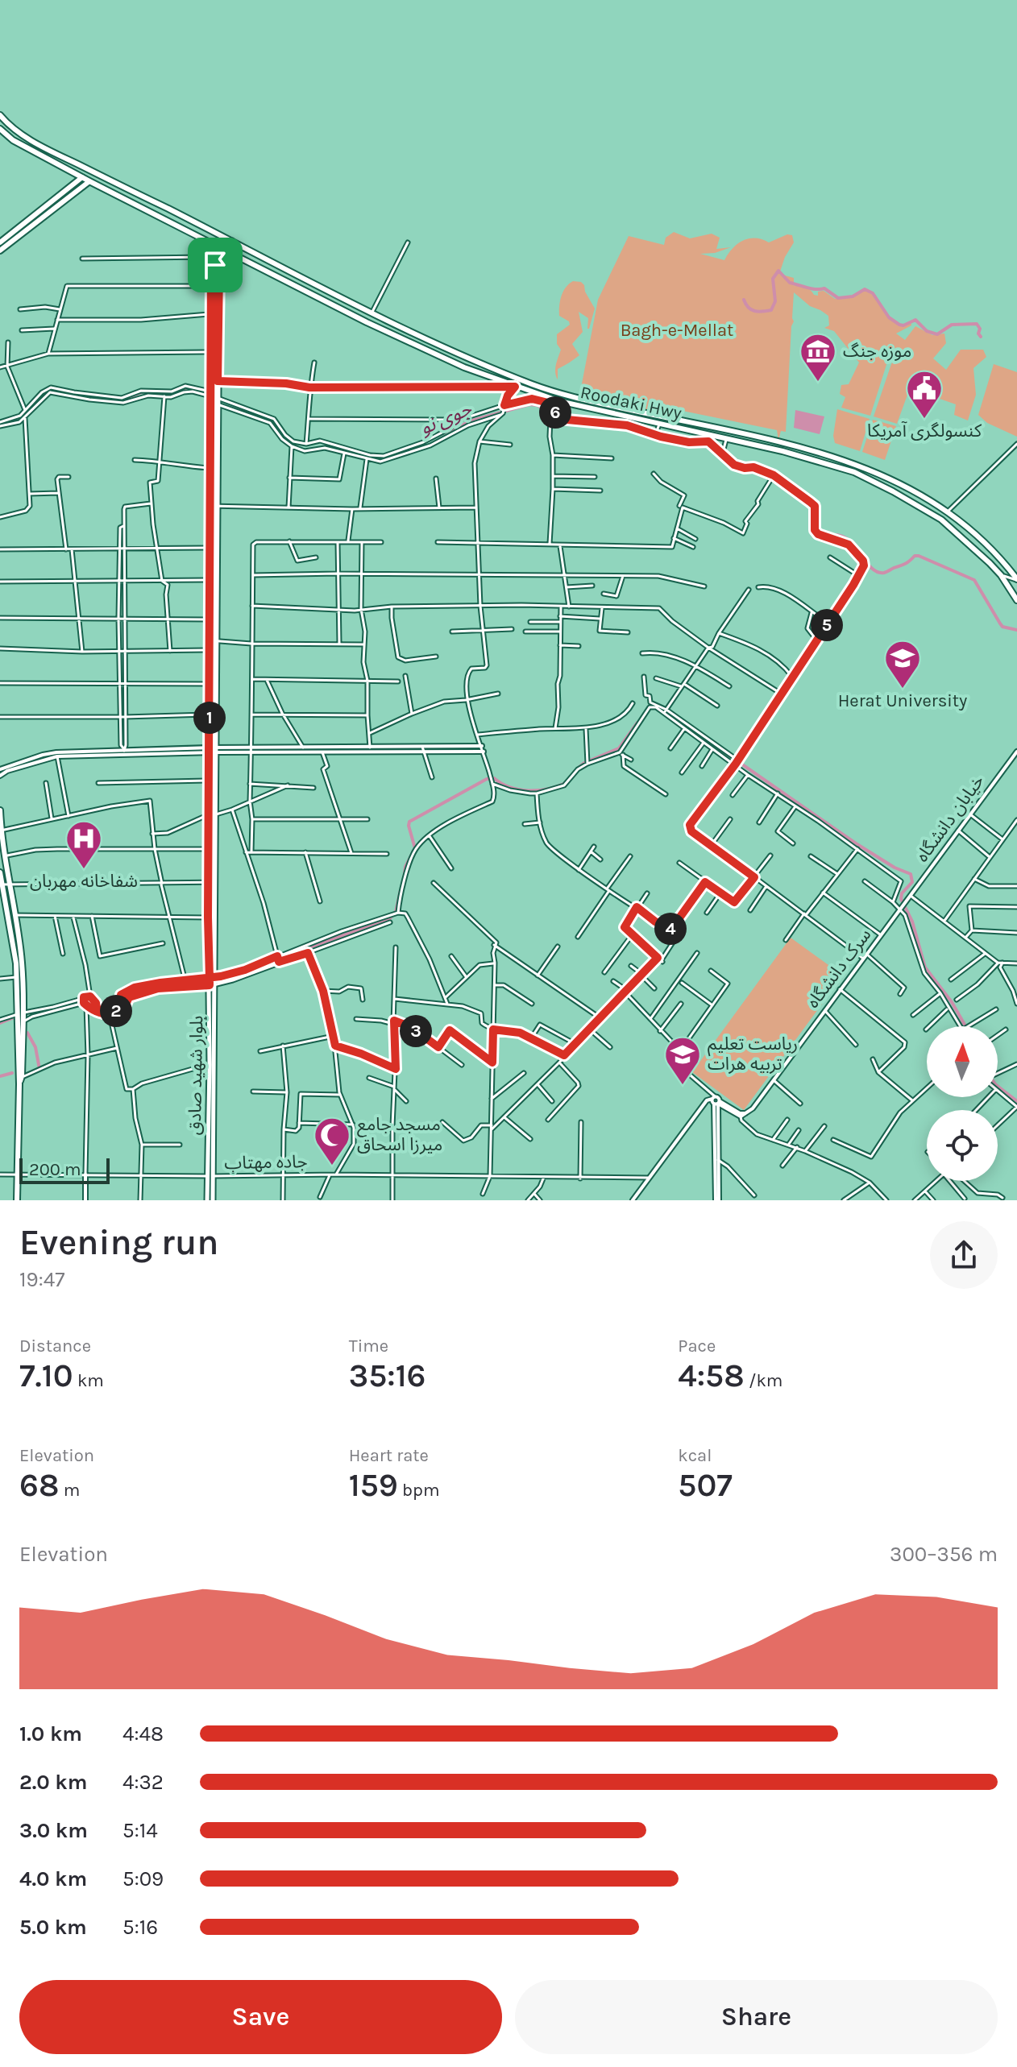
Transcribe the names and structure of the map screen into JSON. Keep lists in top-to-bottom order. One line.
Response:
{"streets":{"highway":["Roodaki Hwy"],"main road":["بلوار شهید صادق"],"street":["خیابان دانشگاه","سرک دانشگاه","جاده مهتاب"]},"crossings":[["خیابان دانشگاه","سرک دانشگاه"],["بلوار شهید صادق","جاده مهتاب"]],"water":["جوی نو"],"parks":["Bagh-e-Mellat"],"places":{"museum":["موزه جنگ"],"public building":["کنسولگری آمریکا"],"school or university":["Herat University","ریاست تعلیم تربیه هرات"],"hospital":["شفاخانه مهربان"],"mosque":["مسجد جامع میرزا اسحاق"]},"scale_bar":"200 m","north":"top","page":{"pins":["6","5","1","4","2","3"],"scale":"200 m","heading":["Evening run","19:47"],"stats":[["Distance","7.10 km"],["Time","35:16"],["Pace","4:58 /km"],["Elevation","68 m"],["Heart rate","159 bpm"],["kcal","507"]],"chart":["Elevation","300–356 m"],"list":[{"name":"1.0 km","note":"4:48"},{"name":"2.0 km","note":"4:32"},{"name":"3.0 km","note":"5:14"},{"name":"4.0 km","note":"5:09"},{"name":"5.0 km","note":"5:16"}],"buttons":["Save","Share"]}}
